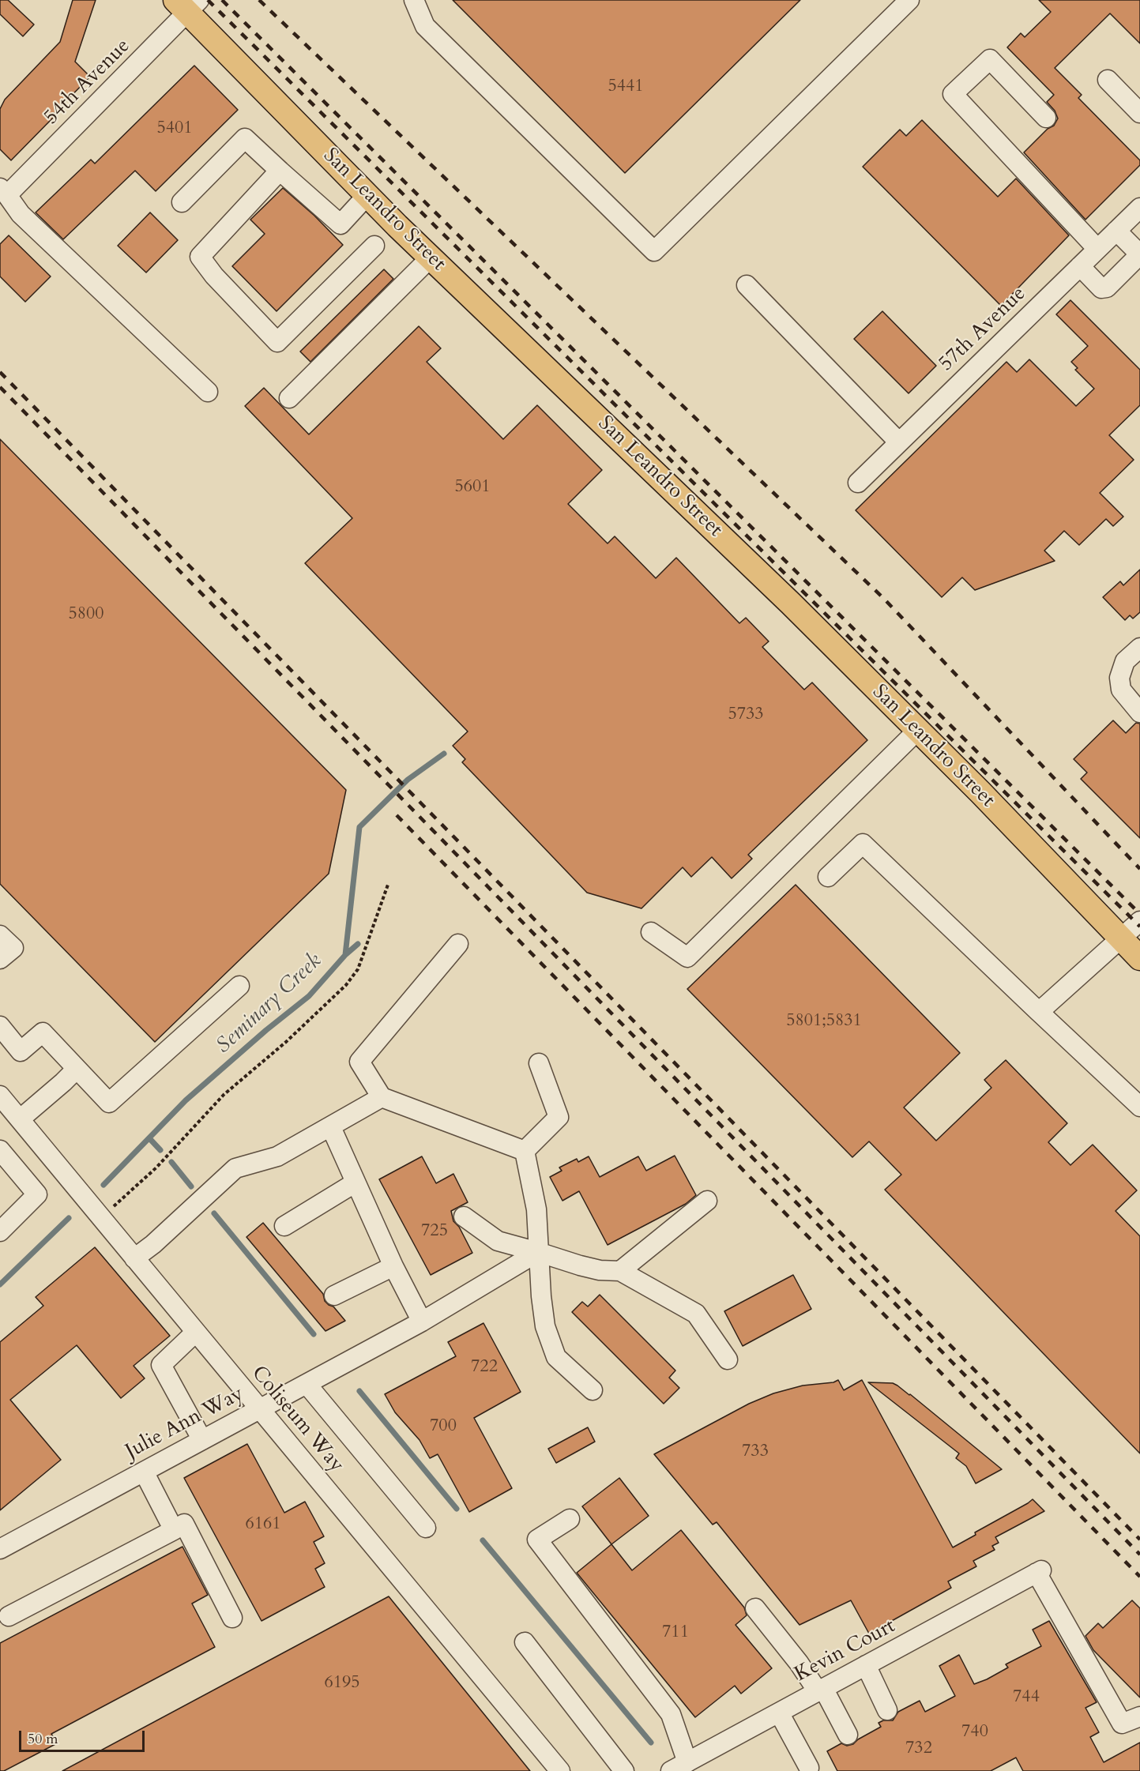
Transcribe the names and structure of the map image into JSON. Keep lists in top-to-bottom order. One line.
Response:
{"streets":{"main road":["San Leandro Street"],"street":["54th Avenue","57th Avenue","Coliseum Way","Julie Ann Way","Kevin Court"]},"crossings":[["54th Avenue","San Leandro Street"],["Coliseum Way","Julie Ann Way"]],"water":["Seminary Creek"],"house_numbers":["5441","5401","5601","5800","5733","5801;5831","725","722","700","733","6161","711","6195","744","740","732"],"scale_bar":"50 m"}
